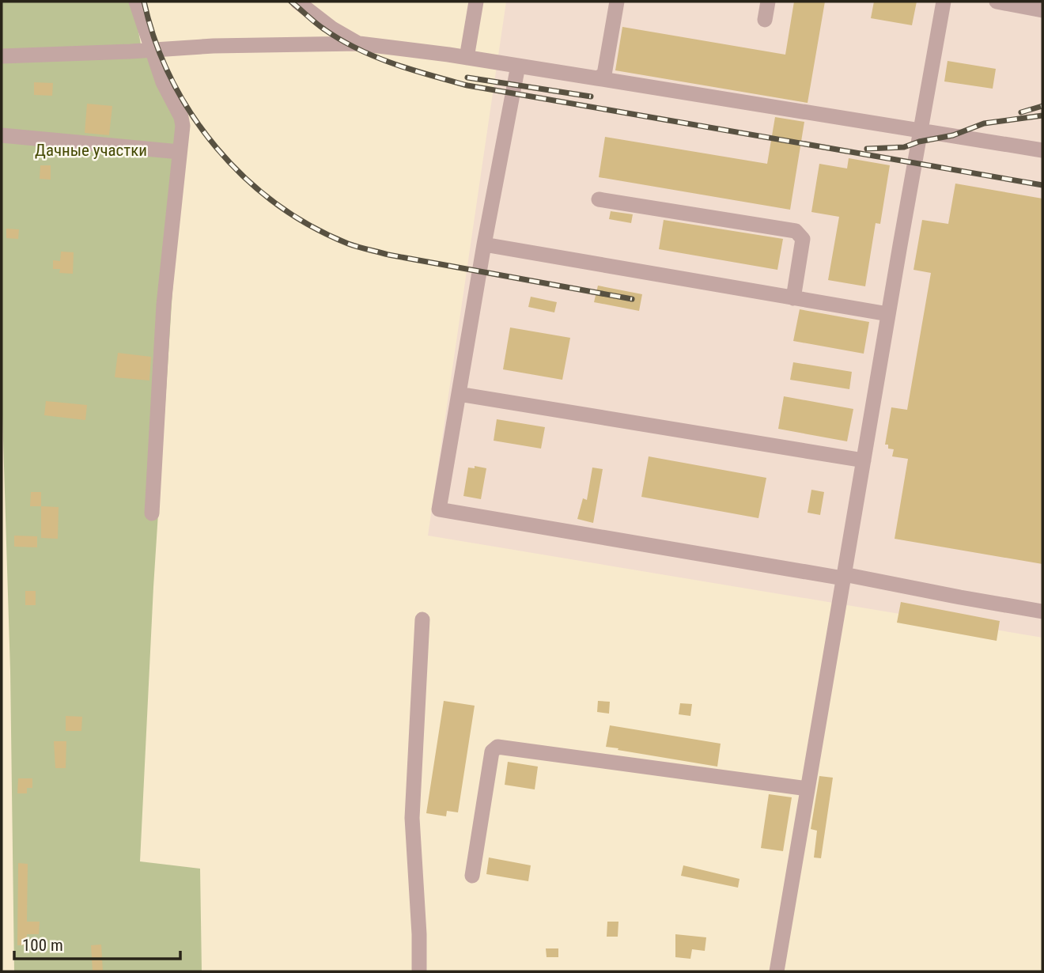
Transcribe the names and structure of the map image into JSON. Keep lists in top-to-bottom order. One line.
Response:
{"parks":["Дачные участки"],"scale_bar":"100 m"}
